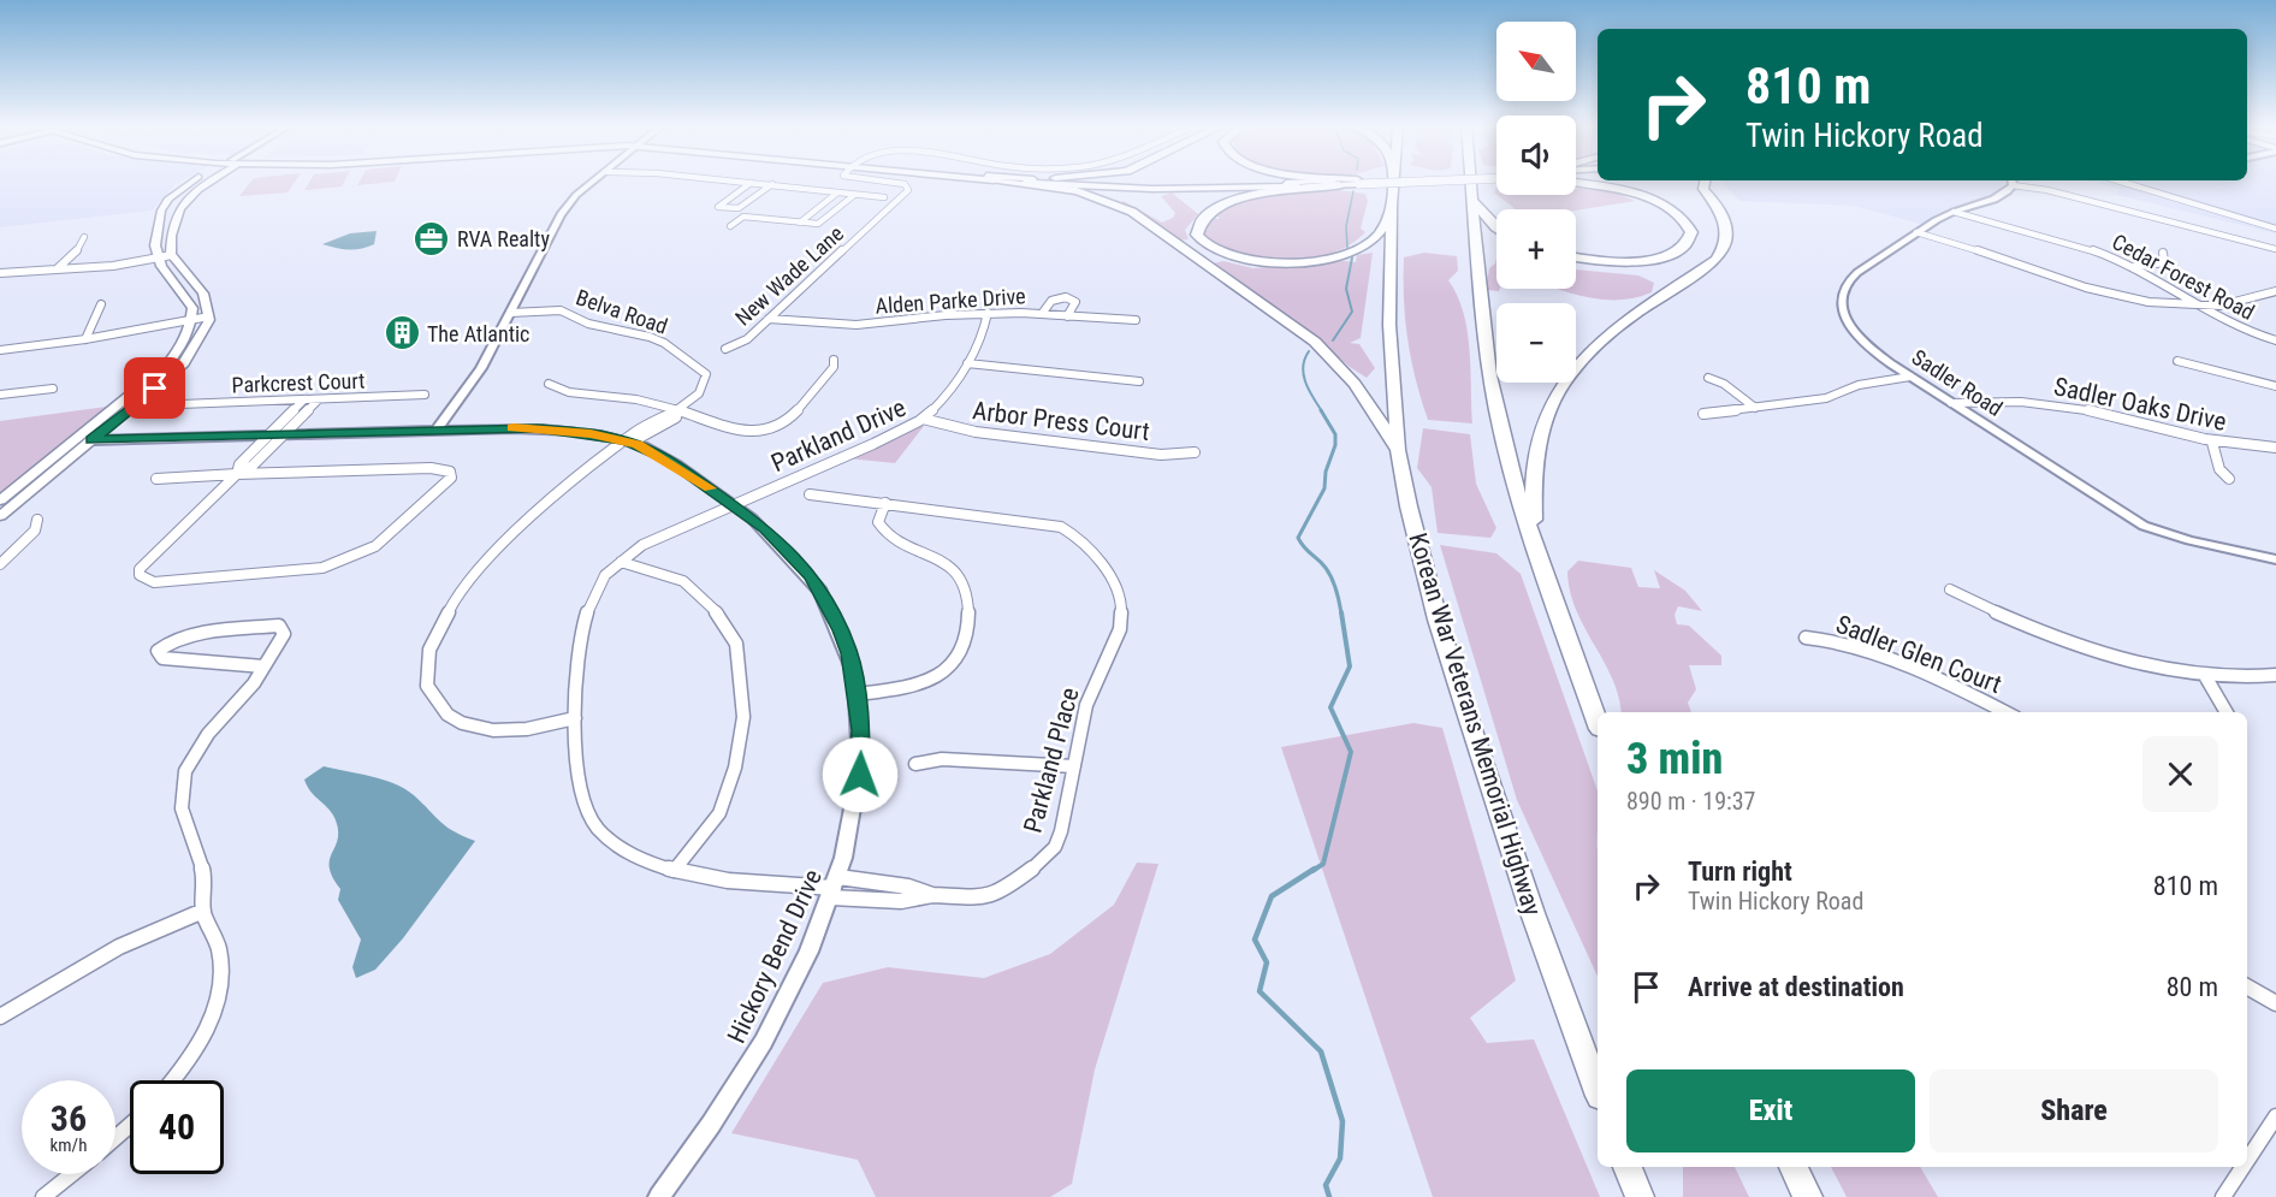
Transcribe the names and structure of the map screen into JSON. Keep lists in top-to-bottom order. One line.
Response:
{"streets":{"highway":["Korean War Veterans Memorial Highway"],"street":["New Wade Lane","Cedar Forest Road","Alden Parke Drive","Belva Road","Parkcrest Court","Sadler Road","Sadler Oaks Drive","Arbor Press Court","Parkland Drive","Sadler Glen Court","Parkland Place","Hickory Bend Drive"]},"crossings":[["New Wade Lane","Alden Parke Drive"],["Cedar Forest Road","Sadler Road"],["Alden Parke Drive","Parkland Drive"],["Belva Road","Hickory Bend Drive"],["Sadler Road","Sadler Oaks Drive"],["Arbor Press Court","Parkland Drive"],["Parkland Drive","Parkland Place"],["Parkland Drive","Hickory Bend Drive"],["Parkland Place","Hickory Bend Drive"]],"places":{"office":["RVA Realty"],"building":["The Atlantic"]},"north":"top left","page":{"map_buttons":["+","−"],"turn":["810 m","Twin Hickory Road"],"heading":["3 min","890 m · 19:37"],"list":[{"name":"Turn right","note":"Twin Hickory Road","value":"810 m"},{"name":"Arrive at destination","value":"80 m"}],"buttons":["Exit","Share"],"speed":"36 km/h","limit":"40"}}
